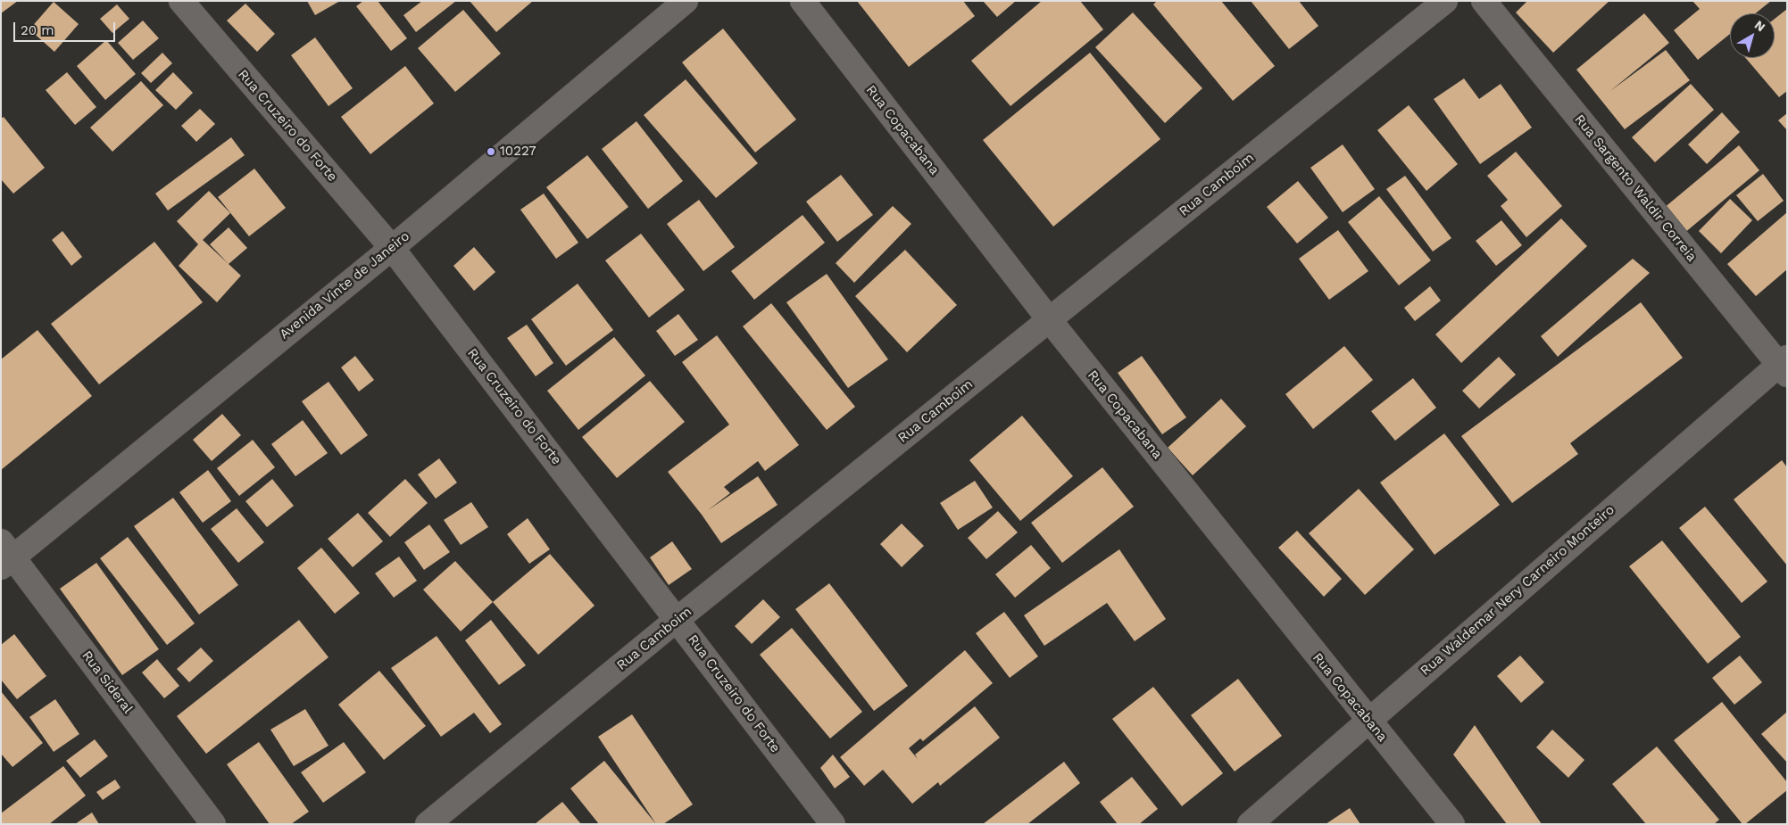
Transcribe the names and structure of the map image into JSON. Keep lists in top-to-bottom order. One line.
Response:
{"streets":{"street":["Rua Cruzeiro do Forte","Rua Copacabana","Rua Camboim","Rua Sargento Waldir Correia","Avenida Vinte de Janeiro","Rua Waldemar Nery Carneiro Monteiro","Rua Sideral"]},"crossings":[["Rua Cruzeiro do Forte","Rua Camboim"],["Rua Cruzeiro do Forte","Avenida Vinte de Janeiro"],["Rua Copacabana","Rua Camboim"],["Rua Copacabana","Rua Waldemar Nery Carneiro Monteiro"],["Rua Sargento Waldir Correia","Rua Waldemar Nery Carneiro Monteiro"],["Avenida Vinte de Janeiro","Rua Sideral"]],"places":["10227"],"scale_bar":"20 m","north":"top right"}
